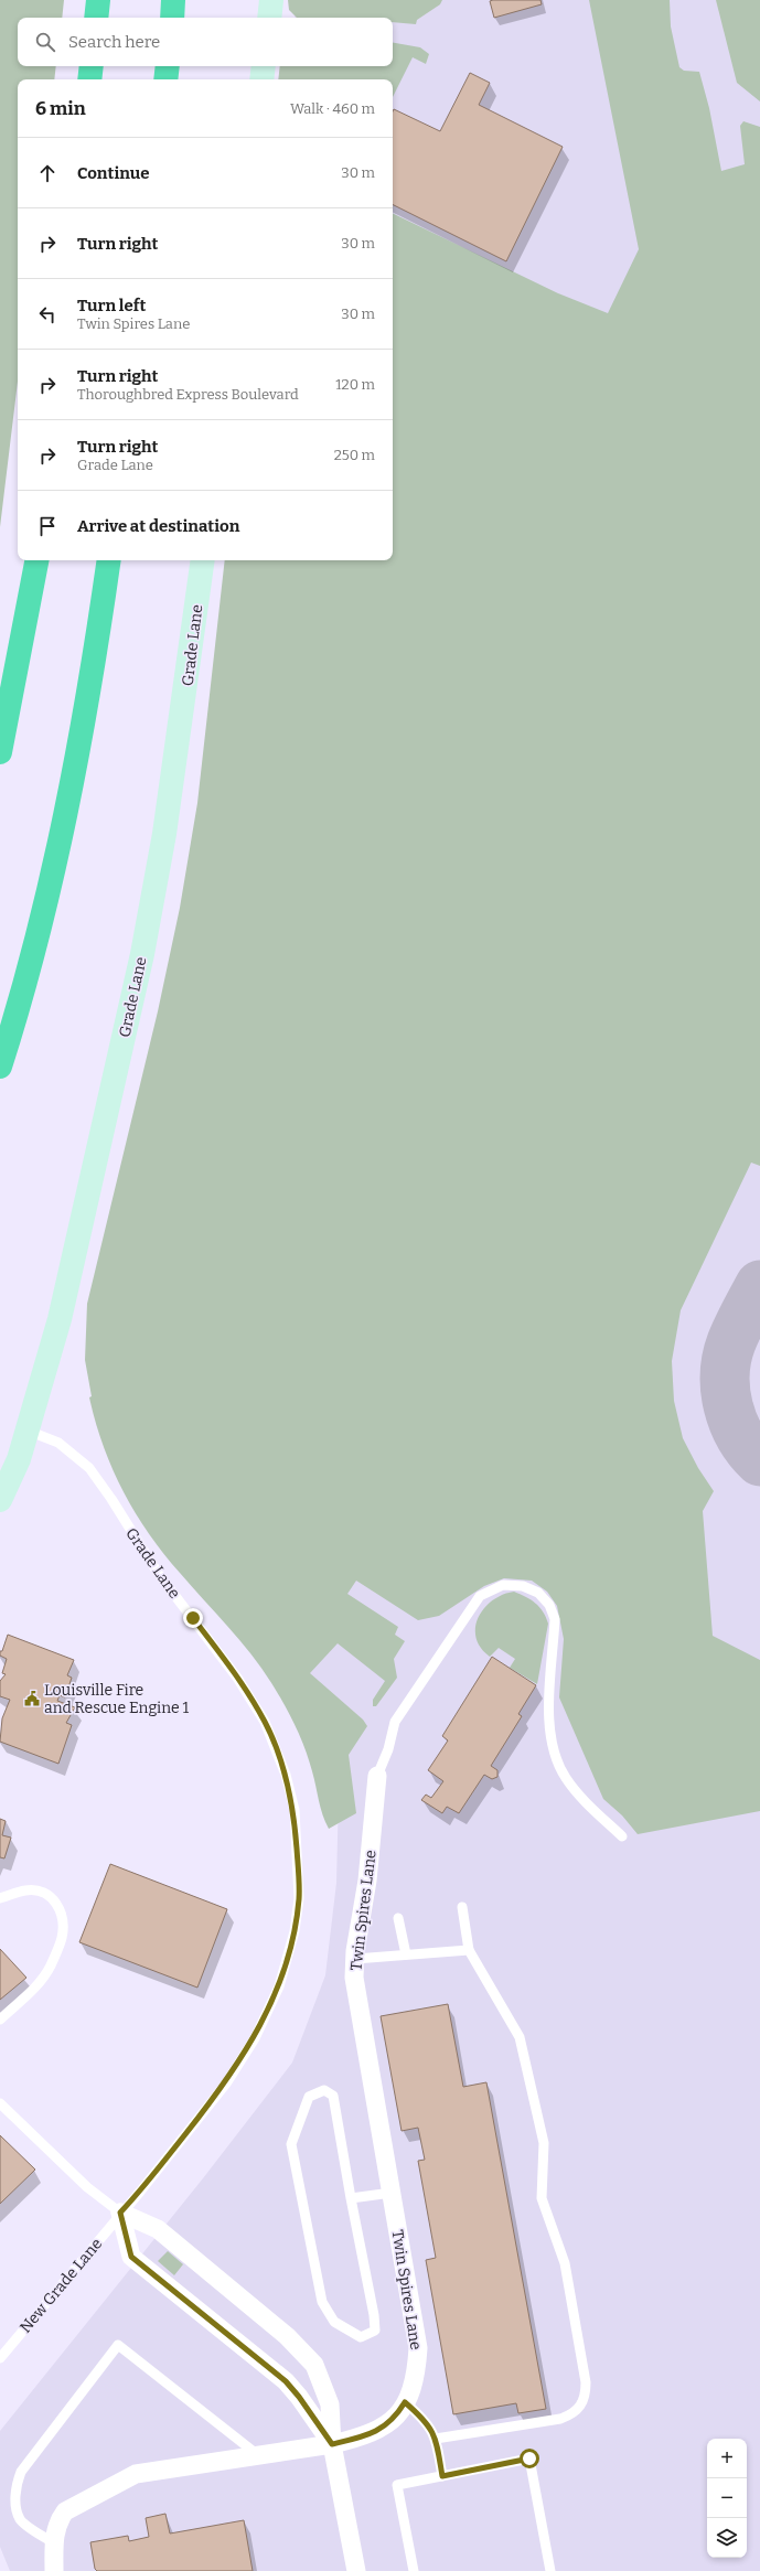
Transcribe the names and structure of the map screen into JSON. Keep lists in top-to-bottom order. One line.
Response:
{"streets":{"main road":["Grade Lane"],"street":["Twin Spires Lane"],"lane":["New Grade Lane"]},"crossings":[["Grade Lane","New Grade Lane"]],"places":{"public building":["Louisville Fire and Rescue Engine 1"]},"page":{"search":"Search here","heading":["6 min","Walk · 460 m"],"list":[["Continue","30 m"],["Turn right","30 m"],["Turn left","Twin Spires Lane","30 m"],["Turn right","Thoroughbred Express Boulevard","120 m"],["Turn right","Grade Lane","250 m"],"Arrive at destination"],"map_buttons":["+","−"]}}
